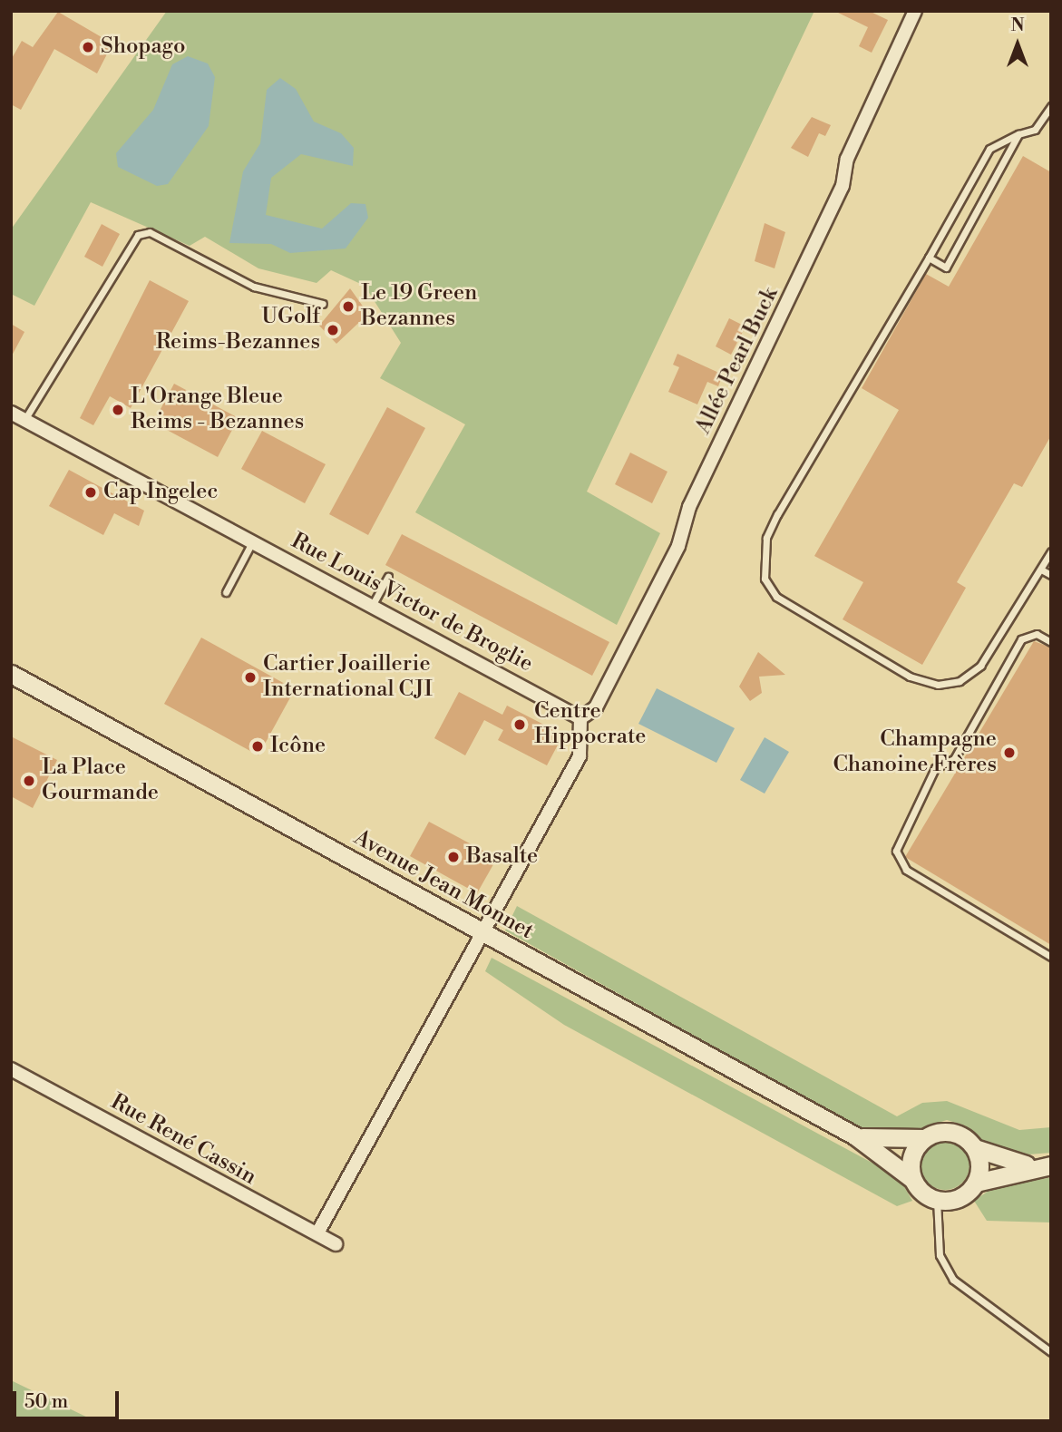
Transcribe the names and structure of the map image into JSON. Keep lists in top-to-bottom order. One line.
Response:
{"streets":{"street":["Allée Pearl Buck","Rue Louis Victor de Broglie","Avenue Jean Monnet","Rue René Cassin"]},"crossings":[["Allée Pearl Buck","Rue Louis Victor de Broglie"]],"places":["Shopago","Le 19 Green Bezannes","UGolf Reims-Bezannes","L'Orange Bleue Reims - Bezannes","Cap Ingelec","Cartier Joaillerie International CJI","Centre Hippocrate","Icône","Champagne Chanoine Frères","La Place Gourmande","Basalte"],"scale_bar":"50 m","north":"top"}
